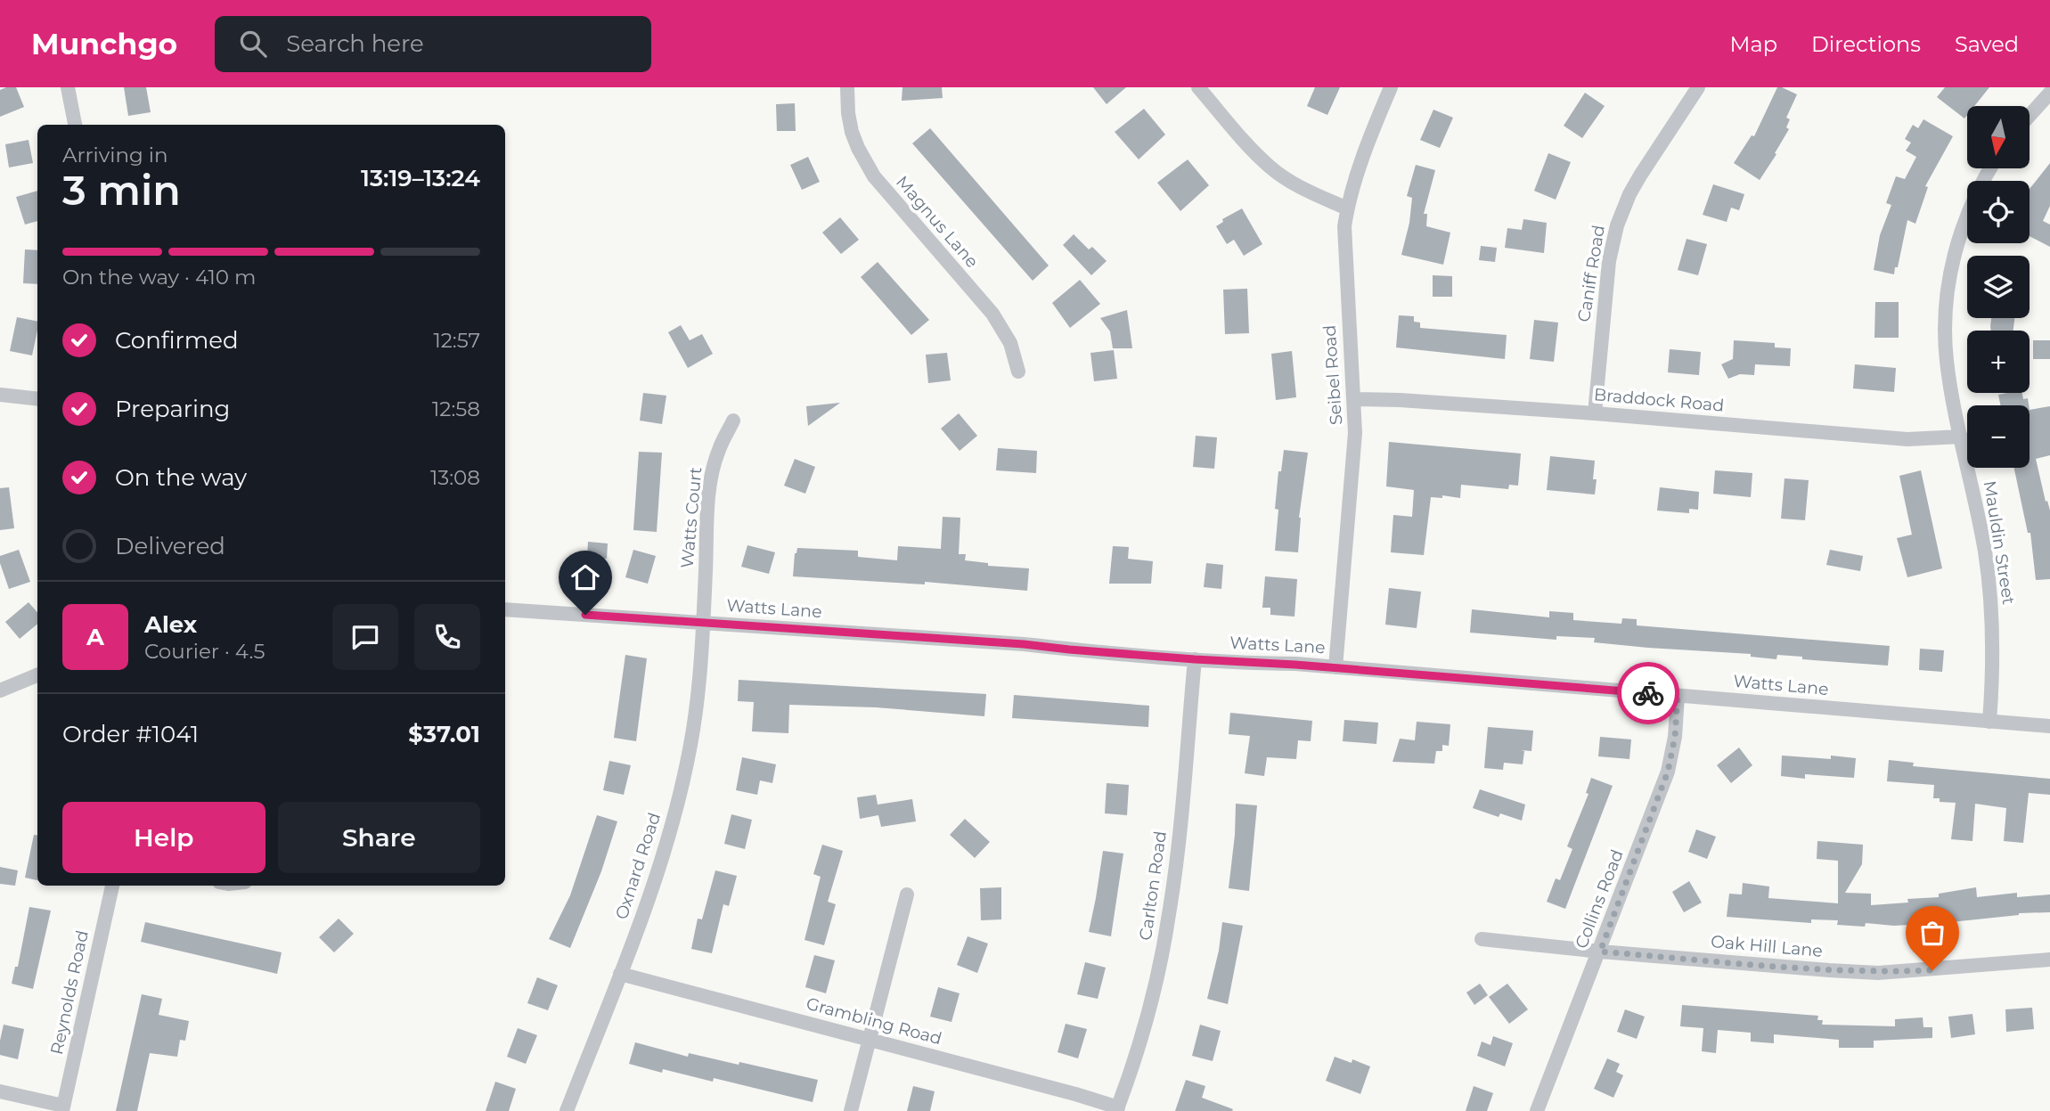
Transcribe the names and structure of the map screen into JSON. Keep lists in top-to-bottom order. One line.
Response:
{"streets":{"street":["Magnus Lane","Caniff Road","Seibel Road","Braddock Road","Watts Court","Mauldin Street","Watts Lane","Oxnard Road","Carlton Road","Collins Road","Oak Hill Lane","Reynolds Road","Grambling Road"]},"crossings":[["Caniff Road","Braddock Road"],["Seibel Road","Braddock Road"],["Seibel Road","Watts Lane"],["Braddock Road","Mauldin Street"],["Watts Court","Watts Lane"],["Watts Court","Oxnard Road"],["Mauldin Street","Watts Lane"],["Watts Lane","Oxnard Road"],["Watts Lane","Carlton Road"],["Watts Lane","Collins Road"],["Oxnard Road","Grambling Road"],["Carlton Road","Grambling Road"],["Collins Road","Oak Hill Lane"]],"north":"bottom","page":{"header":"Munchgo","search":"Search here","nav":["Map","Directions","Saved"],"map_buttons":["+","−"],"heading":["3 min","Arriving in","13:19–13:24"],"panel":["Alex","Courier · 4.5","Order #1041","$37.01"],"bar":"On the way · 410 m","list":[["Confirmed","12:57"],["Preparing","12:58"],["On the way","13:08"],"Delivered"],"round":"A","buttons":["Help","Share"]}}
